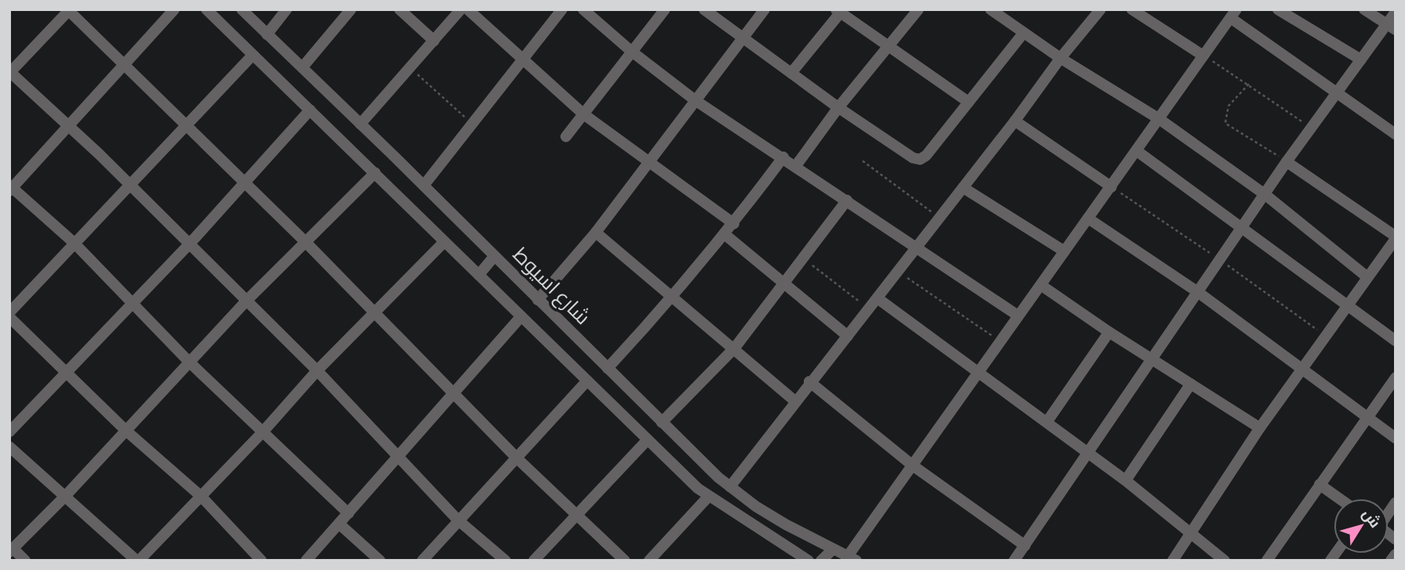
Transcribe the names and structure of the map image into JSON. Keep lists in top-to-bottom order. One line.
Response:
{"streets":{"street":["شارع اسيوط"]},"north":"top right"}
